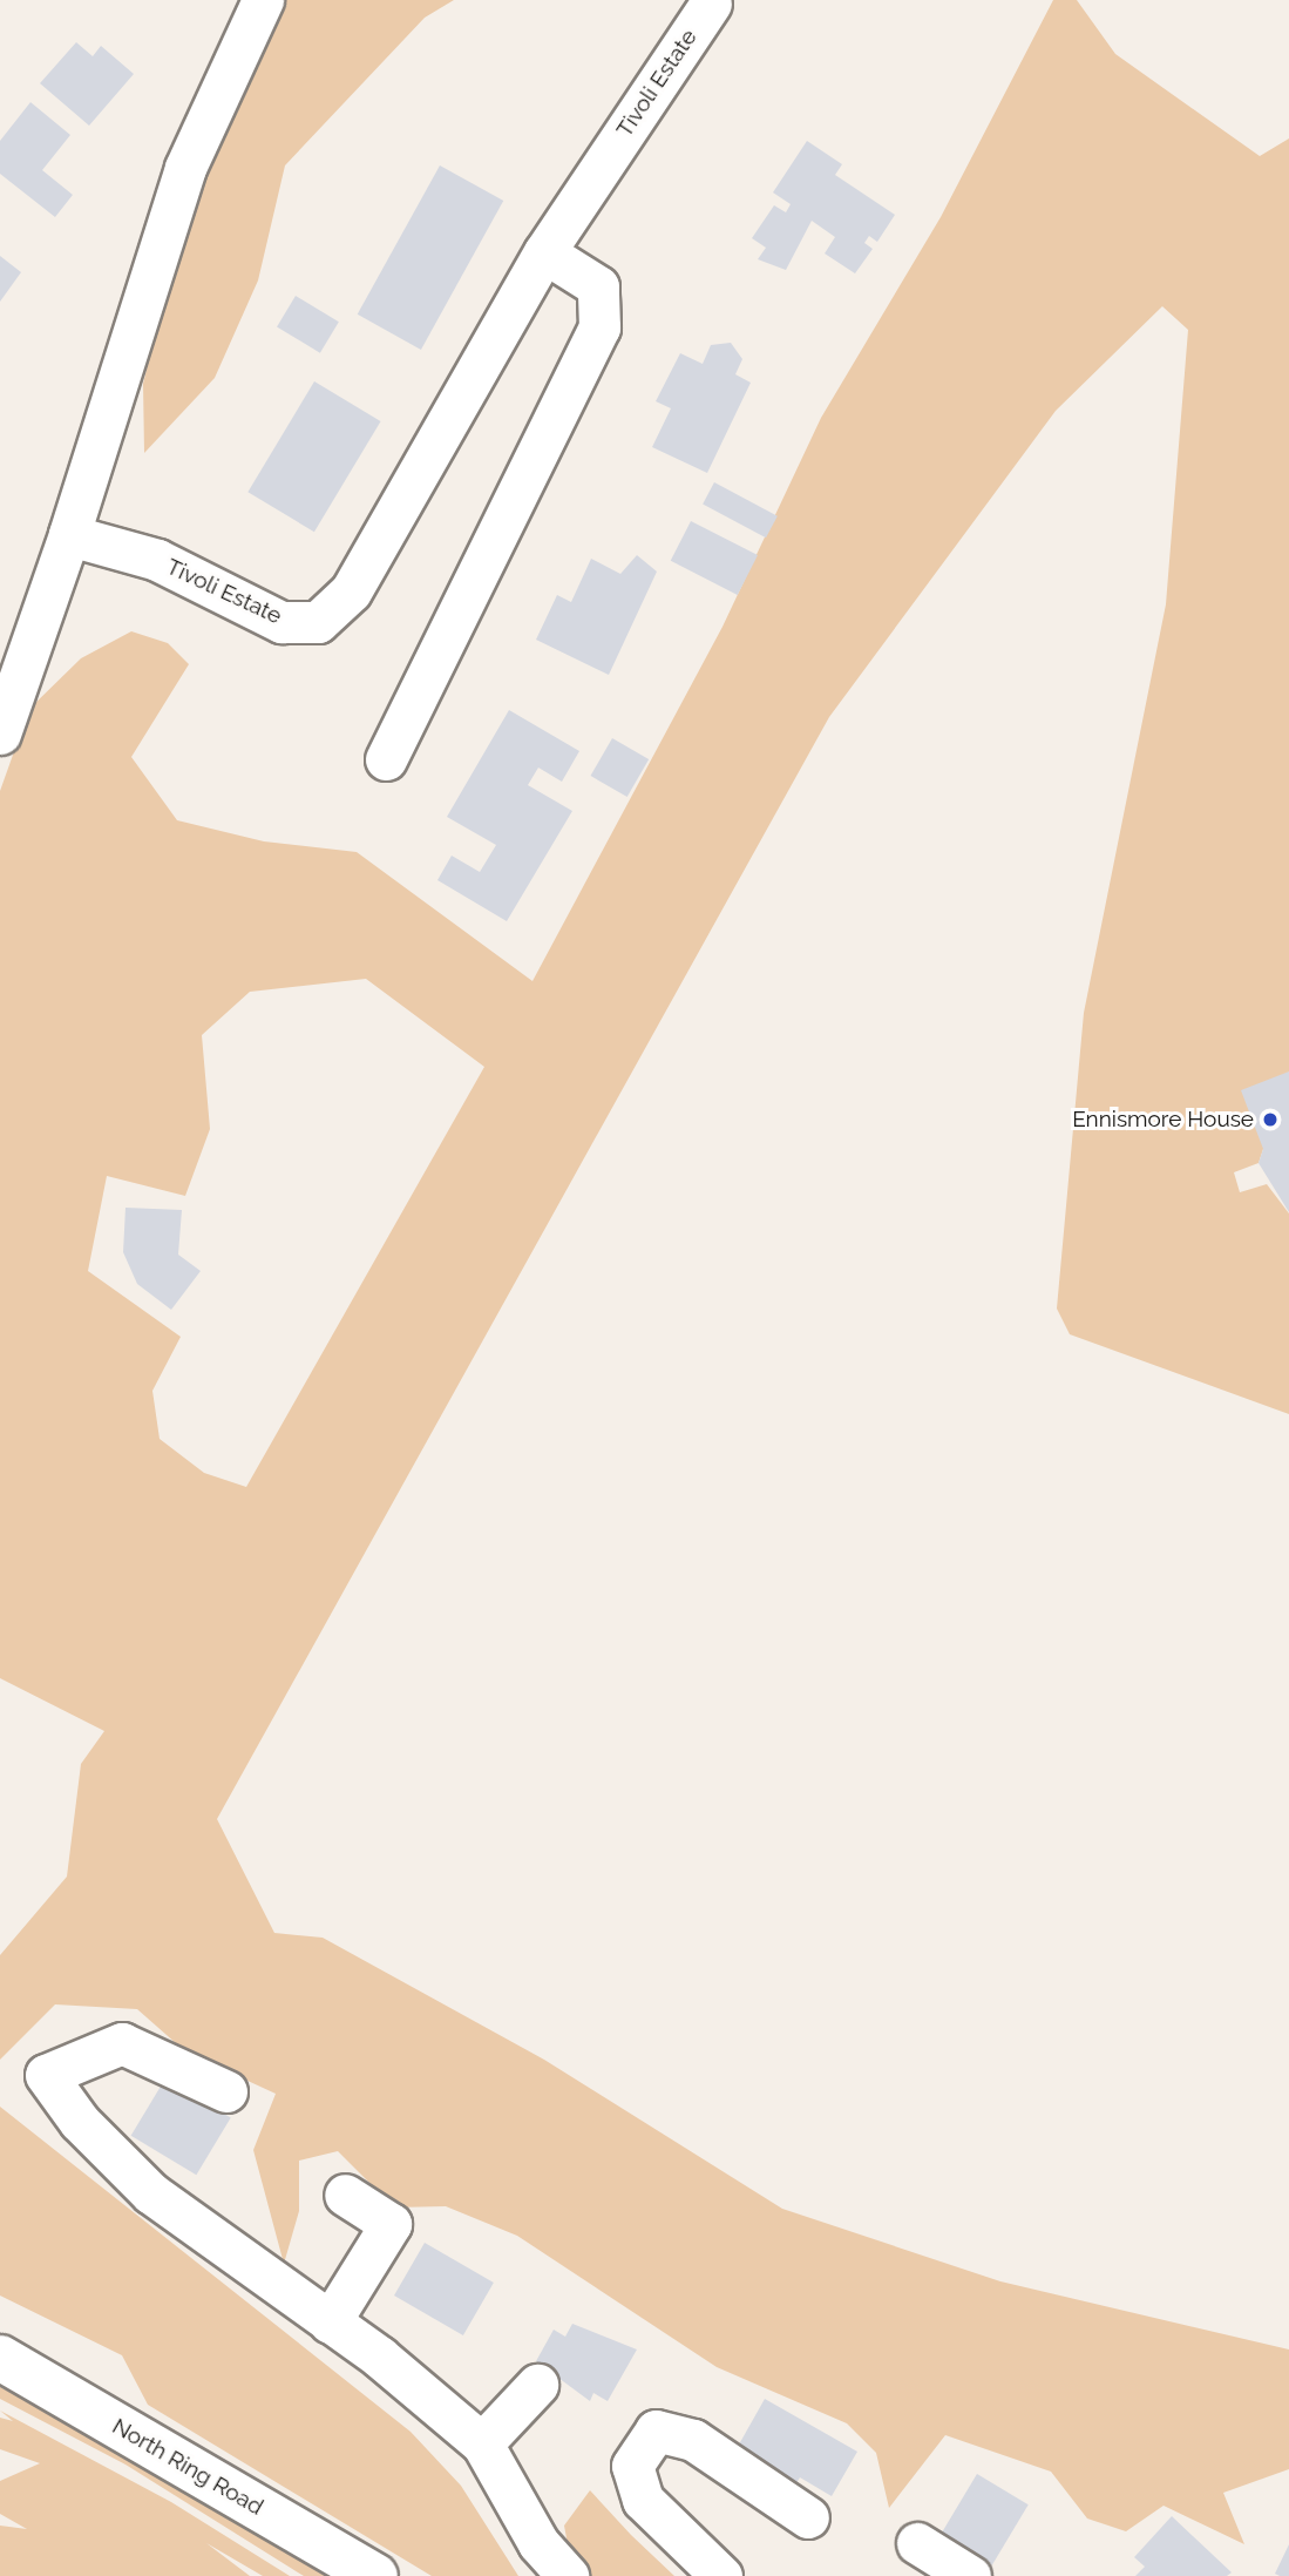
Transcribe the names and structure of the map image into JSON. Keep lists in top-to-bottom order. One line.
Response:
{"streets":{"main road":["North Ring Road"],"street":["Tivoli Estate"]},"places":["Ennismore House"]}
